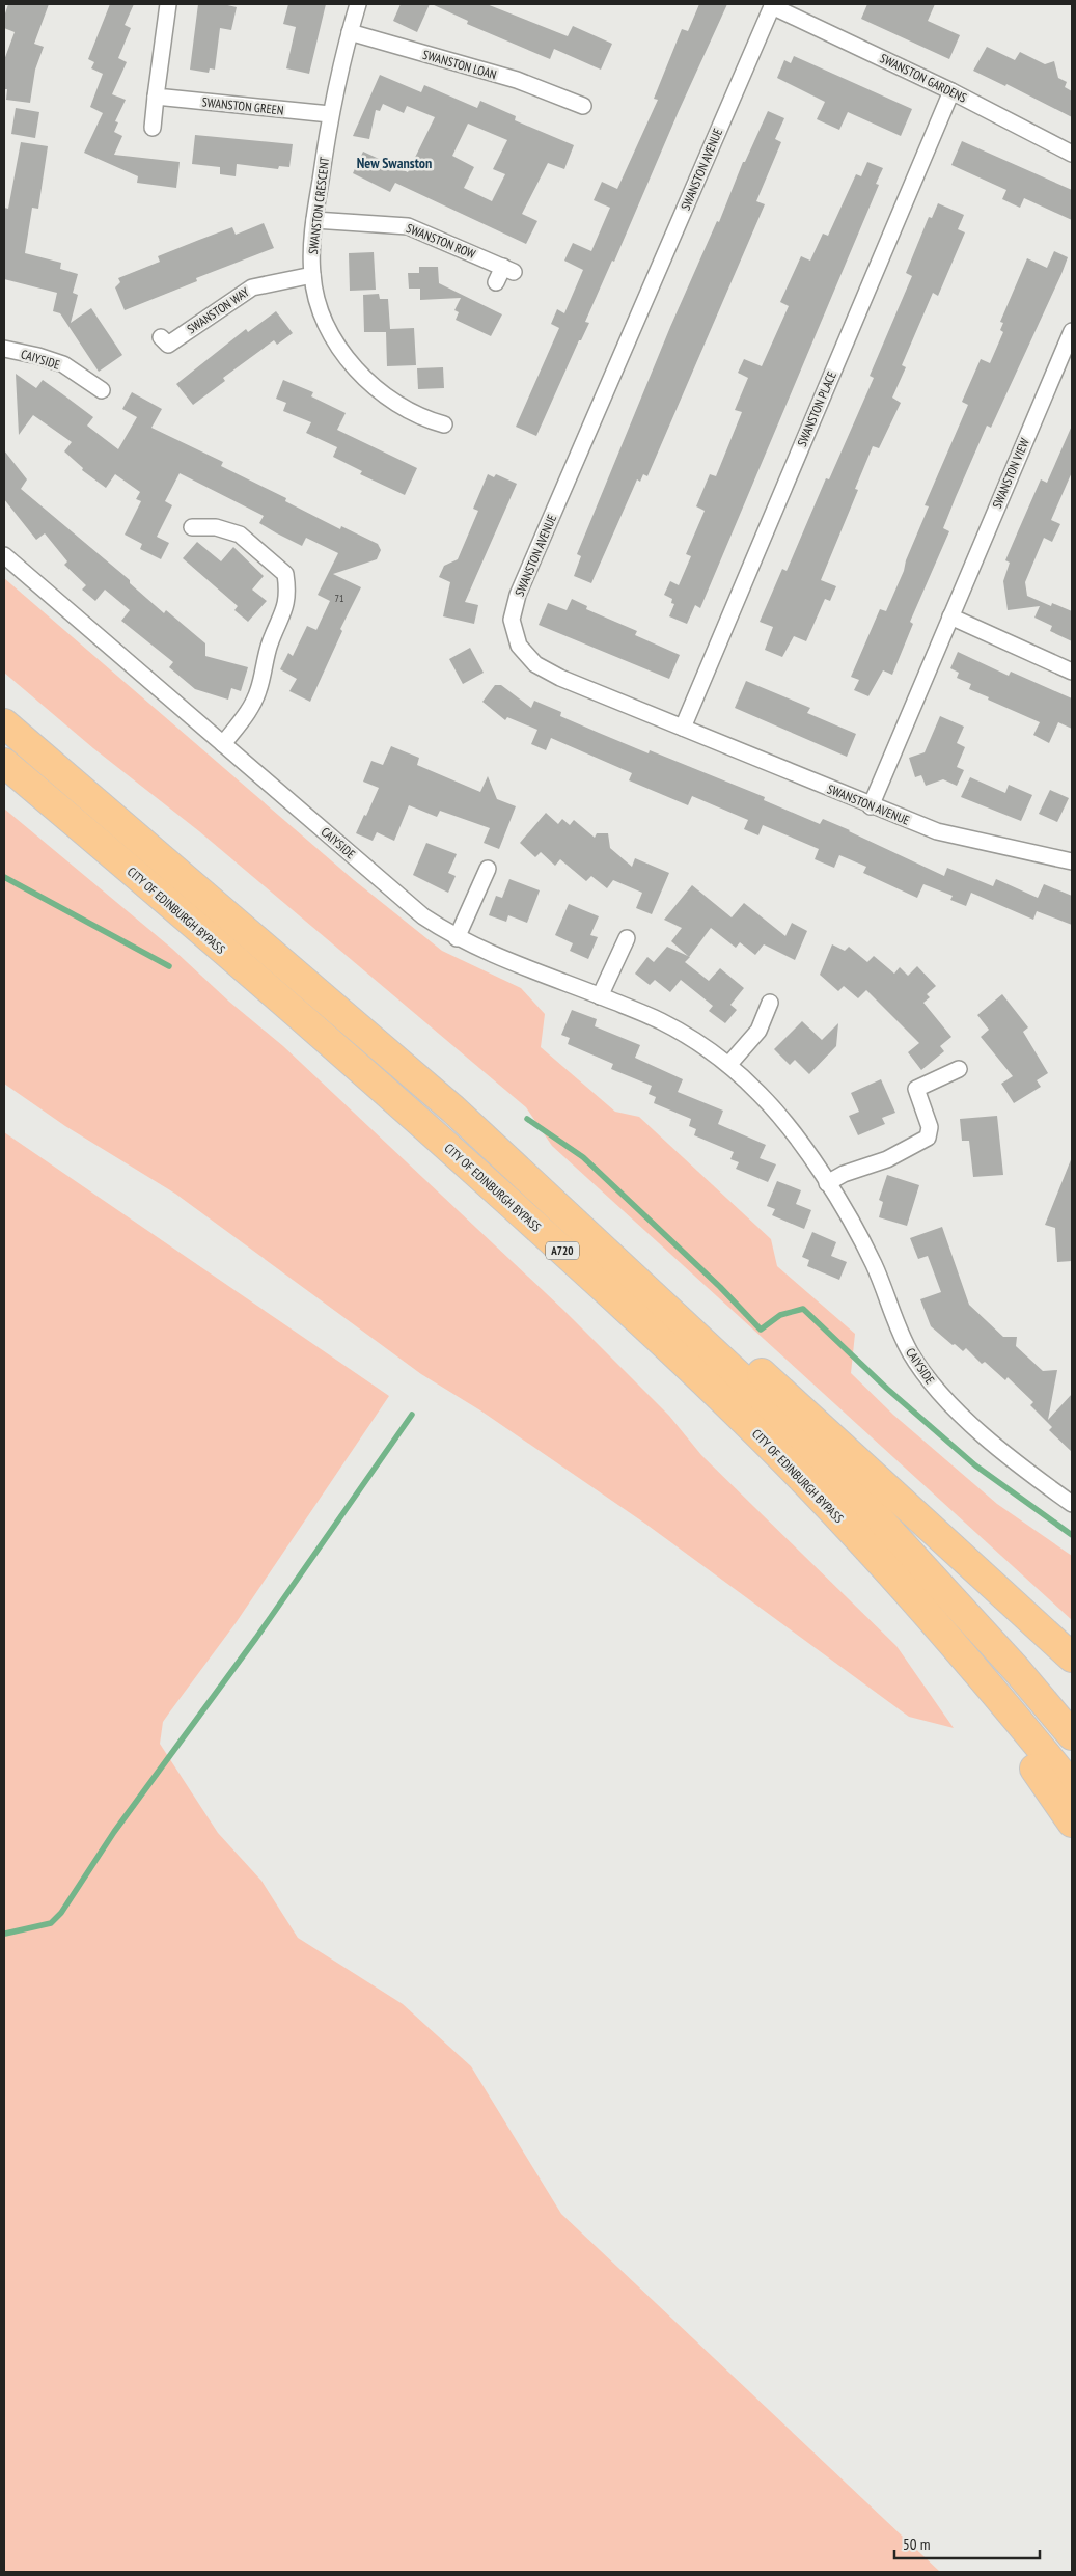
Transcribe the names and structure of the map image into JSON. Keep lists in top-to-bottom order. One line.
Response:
{"streets":{"highway":["CITY OF EDINBURGH BYPASS","A720"],"street":["SWANSTON LOAN","SWANSTON GARDENS","SWANSTON GREEN","SWANSTON AVENUE","SWANSTON CRESCENT","SWANSTON ROW","SWANSTON WAY","CAIYSIDE","SWANSTON PLACE","SWANSTON VIEW"]},"crossings":[["SWANSTON LOAN","SWANSTON CRESCENT"],["SWANSTON GARDENS","SWANSTON AVENUE"],["SWANSTON GARDENS","SWANSTON PLACE"],["SWANSTON GREEN","SWANSTON CRESCENT"],["SWANSTON AVENUE","SWANSTON PLACE"],["SWANSTON AVENUE","SWANSTON VIEW"],["SWANSTON CRESCENT","SWANSTON ROW"],["SWANSTON CRESCENT","SWANSTON WAY"]],"districts":["New Swanston"],"house_numbers":["71"],"scale_bar":"50 m"}
